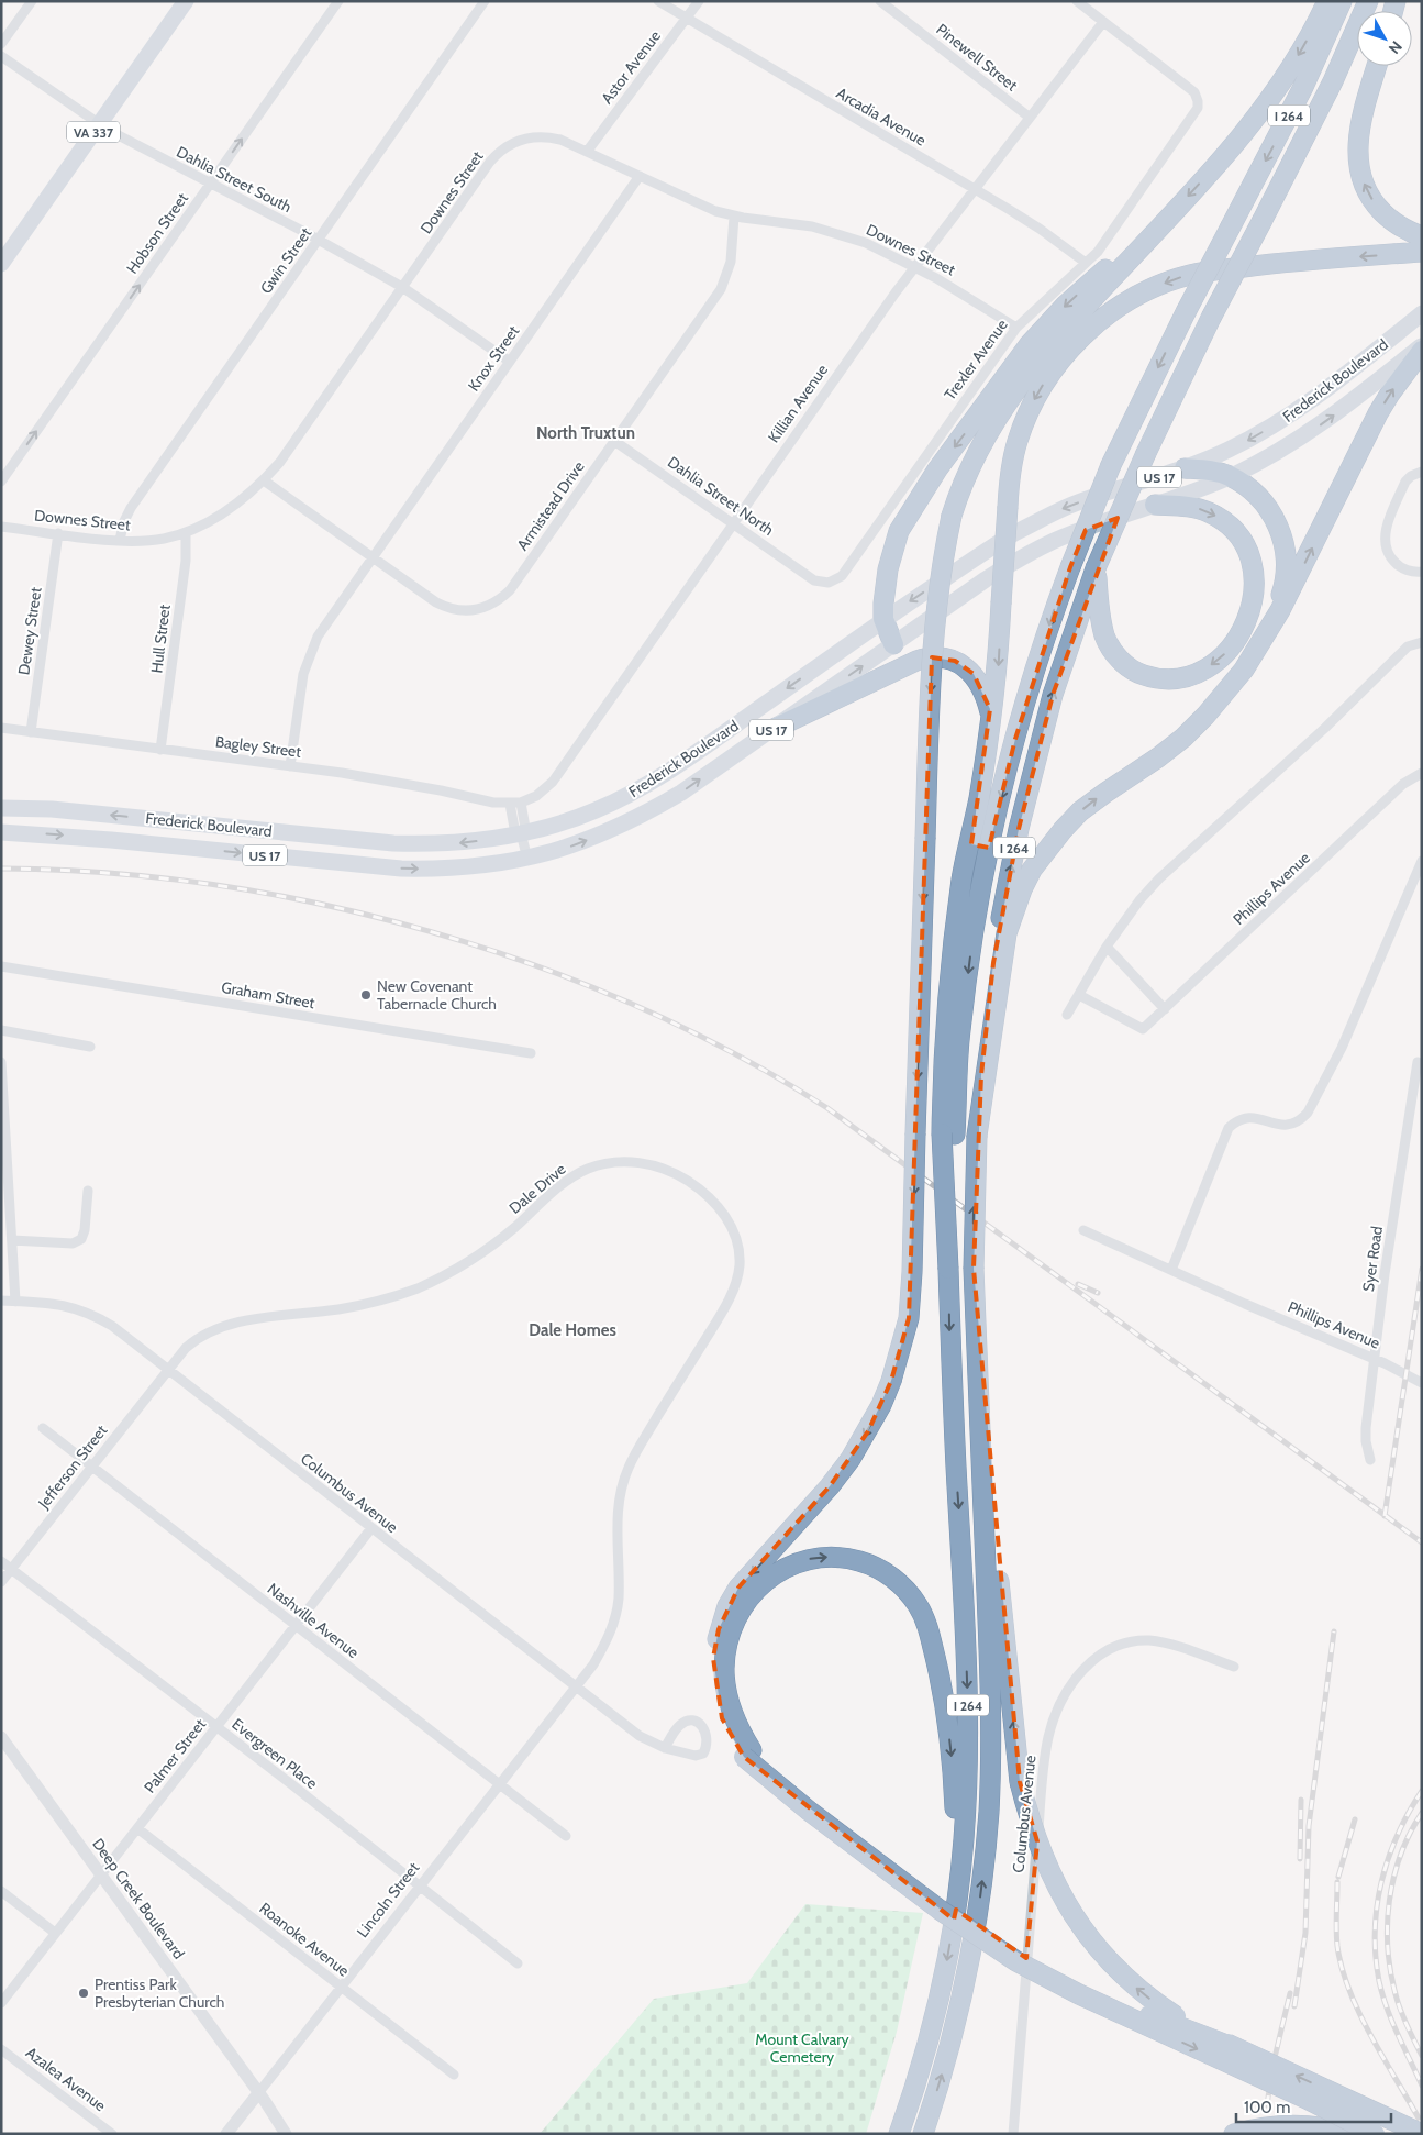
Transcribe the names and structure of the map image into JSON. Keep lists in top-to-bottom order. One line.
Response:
{"streets":{"highway":["I 264"],"main road":["VA 337","Frederick Boulevard","US 17"],"street":["Pinewell Street","Astor Avenue","Arcadia Avenue","Dahlia Street South","Downes Street","Hobson Street","Gwin Street","Knox Street","Trexler Avenue","Killian Avenue","Dahlia Street North","Armistead Drive","Dewey Street","Hull Street","Bagley Street","Phillips Avenue","Graham Street","Dale Drive","Syer Road","Jefferson Street","Columbus Avenue","Nashville Avenue","Evergreen Place","Palmer Street","Deep Creek Boulevard","Lincoln Street","Roanoke Avenue","Azalea Avenue"]},"crossings":[["Pinewell Street","Killian Avenue"],["Astor Avenue","Arcadia Avenue"],["Astor Avenue","Downes Street"],["Arcadia Avenue","Trexler Avenue"],["Arcadia Avenue","Killian Avenue"],["VA 337","Dahlia Street South"],["Dahlia Street South","Downes Street"],["Dahlia Street South","Hobson Street"],["Dahlia Street South","Gwin Street"],["Dahlia Street South","Knox Street"],["Downes Street","Gwin Street"],["Downes Street","Knox Street"],["Downes Street","Trexler Avenue"],["Downes Street","Killian Avenue"],["Downes Street","Armistead Drive"],["Downes Street","Dewey Street"],["Downes Street","Hull Street"],["Knox Street","Armistead Drive"],["Trexler Avenue","Killian Avenue"],["Trexler Avenue","Dahlia Street North"],["Killian Avenue","Dahlia Street North"],["Killian Avenue","Bagley Street"],["Dahlia Street North","Armistead Drive"],["Dewey Street","Bagley Street"],["Hull Street","Bagley Street"],["Phillips Avenue","Syer Road"],["Dale Drive","Jefferson Street"],["Dale Drive","Columbus Avenue"],["Dale Drive","Lincoln Street"],["Jefferson Street","Columbus Avenue"],["Jefferson Street","Nashville Avenue"],["Jefferson Street","Evergreen Place"],["Columbus Avenue","Palmer Street"],["Columbus Avenue","Lincoln Street"],["Nashville Avenue","Palmer Street"],["Nashville Avenue","Lincoln Street"],["Evergreen Place","Palmer Street"],["Evergreen Place","Lincoln Street"],["Palmer Street","Deep Creek Boulevard"],["Palmer Street","Roanoke Avenue"],["Deep Creek Boulevard","Lincoln Street"],["Lincoln Street","Roanoke Avenue"]],"one_way":["Hobson Street"],"districts":["North Truxtun","Dale Homes"],"parks":["Mount Calvary Cemetery"],"places":["New Covenant Tabernacle Church","Prentiss Park Presbyterian Church"],"scale_bar":"100 m","north":"bottom right"}
